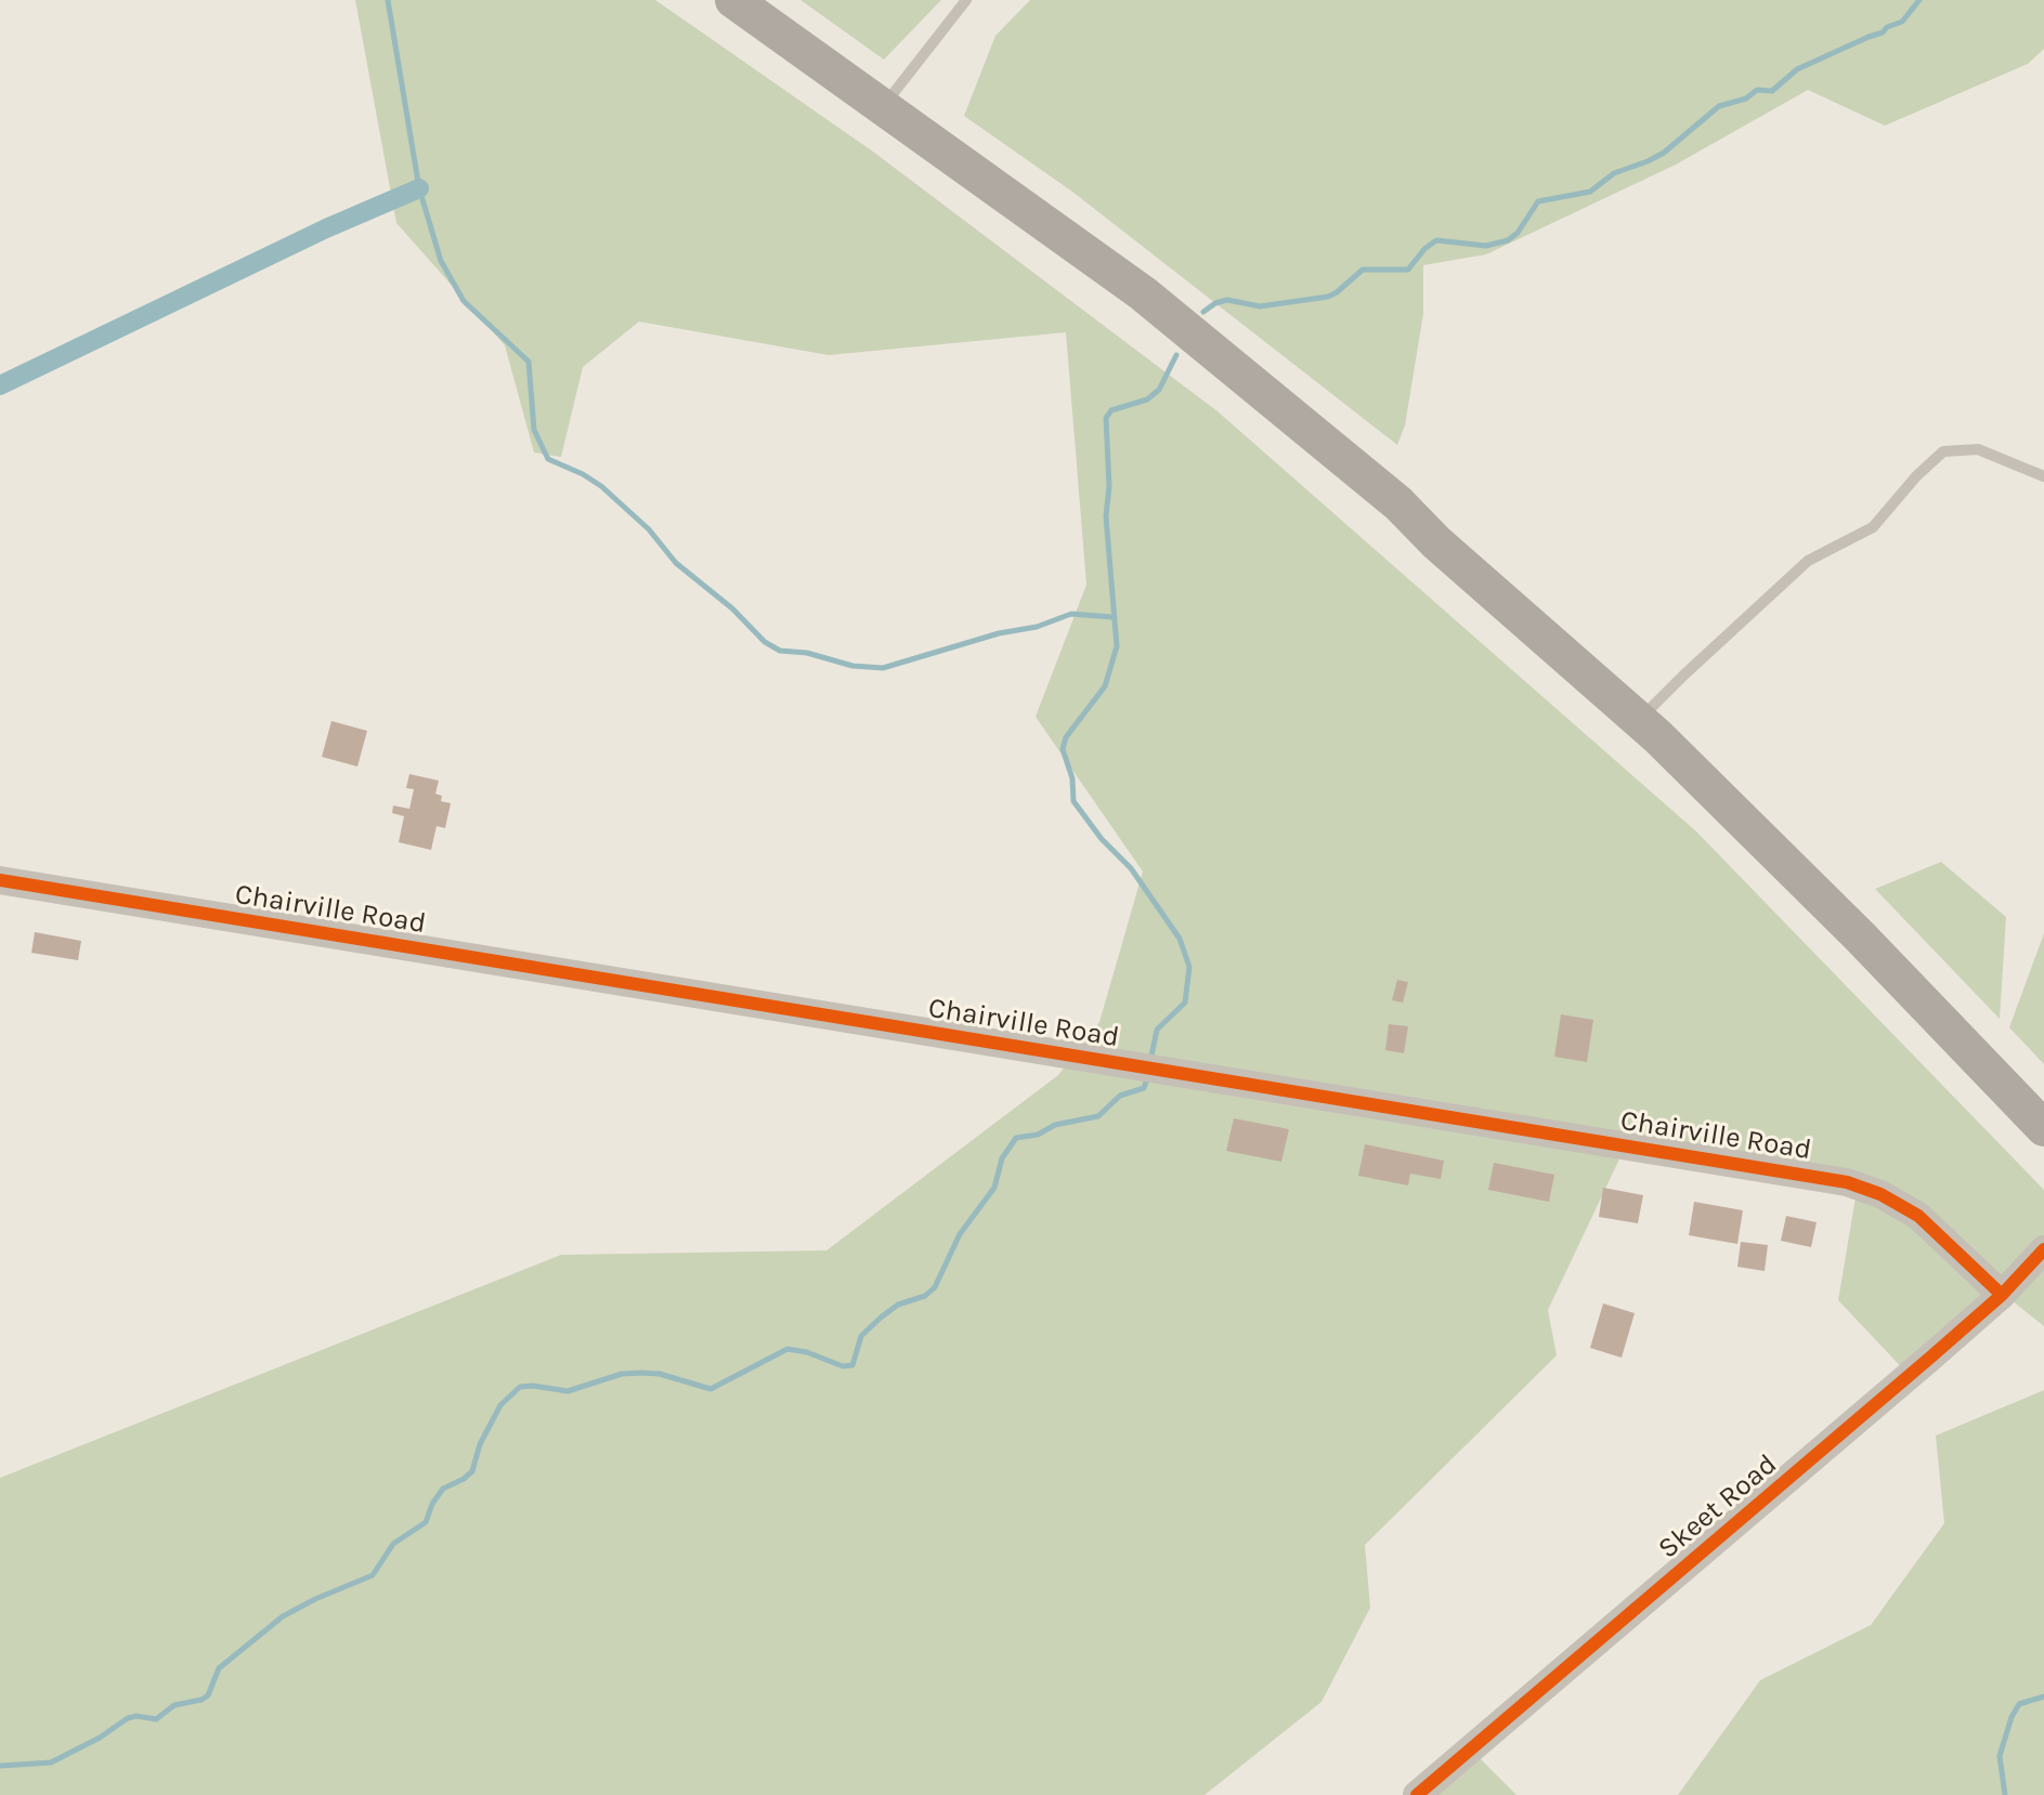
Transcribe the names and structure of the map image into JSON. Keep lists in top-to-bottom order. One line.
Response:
{"streets":{"street":["Chairville Road","Skeet Road"]},"crossings":[["Chairville Road","Skeet Road"]]}
